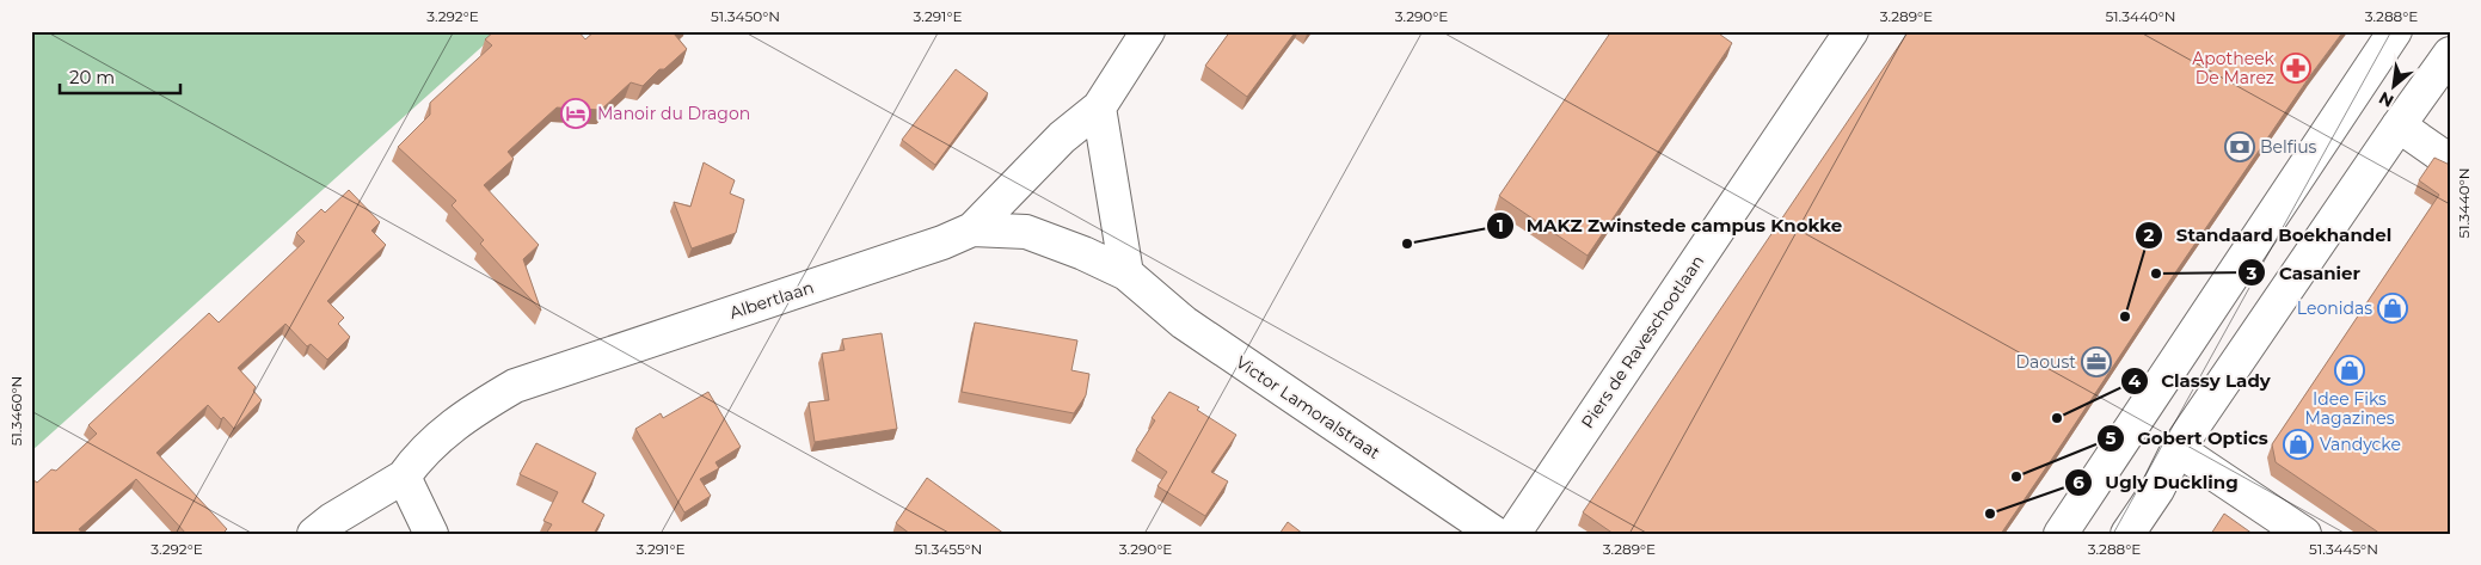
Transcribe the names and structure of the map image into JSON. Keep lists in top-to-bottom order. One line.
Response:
{"streets":{"street":["Albertlaan","Piers de Raveschootlaan","Victor Lamoralstraat"]},"crossings":[["Albertlaan","Victor Lamoralstraat"]],"places":{"pharmacy":["Apotheek De Marez"],"hotel":["Manoir du Dragon"],"bank":["Belfius"],"other":["MAKZ Zwinstede campus Knokke","Casanier","Standaard Boekhandel","Classy Lady","Gobert Optics","Ugly Duckling"],"shop":["Leonidas","Idee Fiks Magazines","Vandycke"],"office":["Daoust"]},"scale_bar":"20 m","north":"bottom left","coordinates":["3.292°E","51.3450°N","3.291°E","3.290°E","3.289°E","51.3440°N","3.288°E","51.3460°N","51.3455°N","51.3445°N"]}
